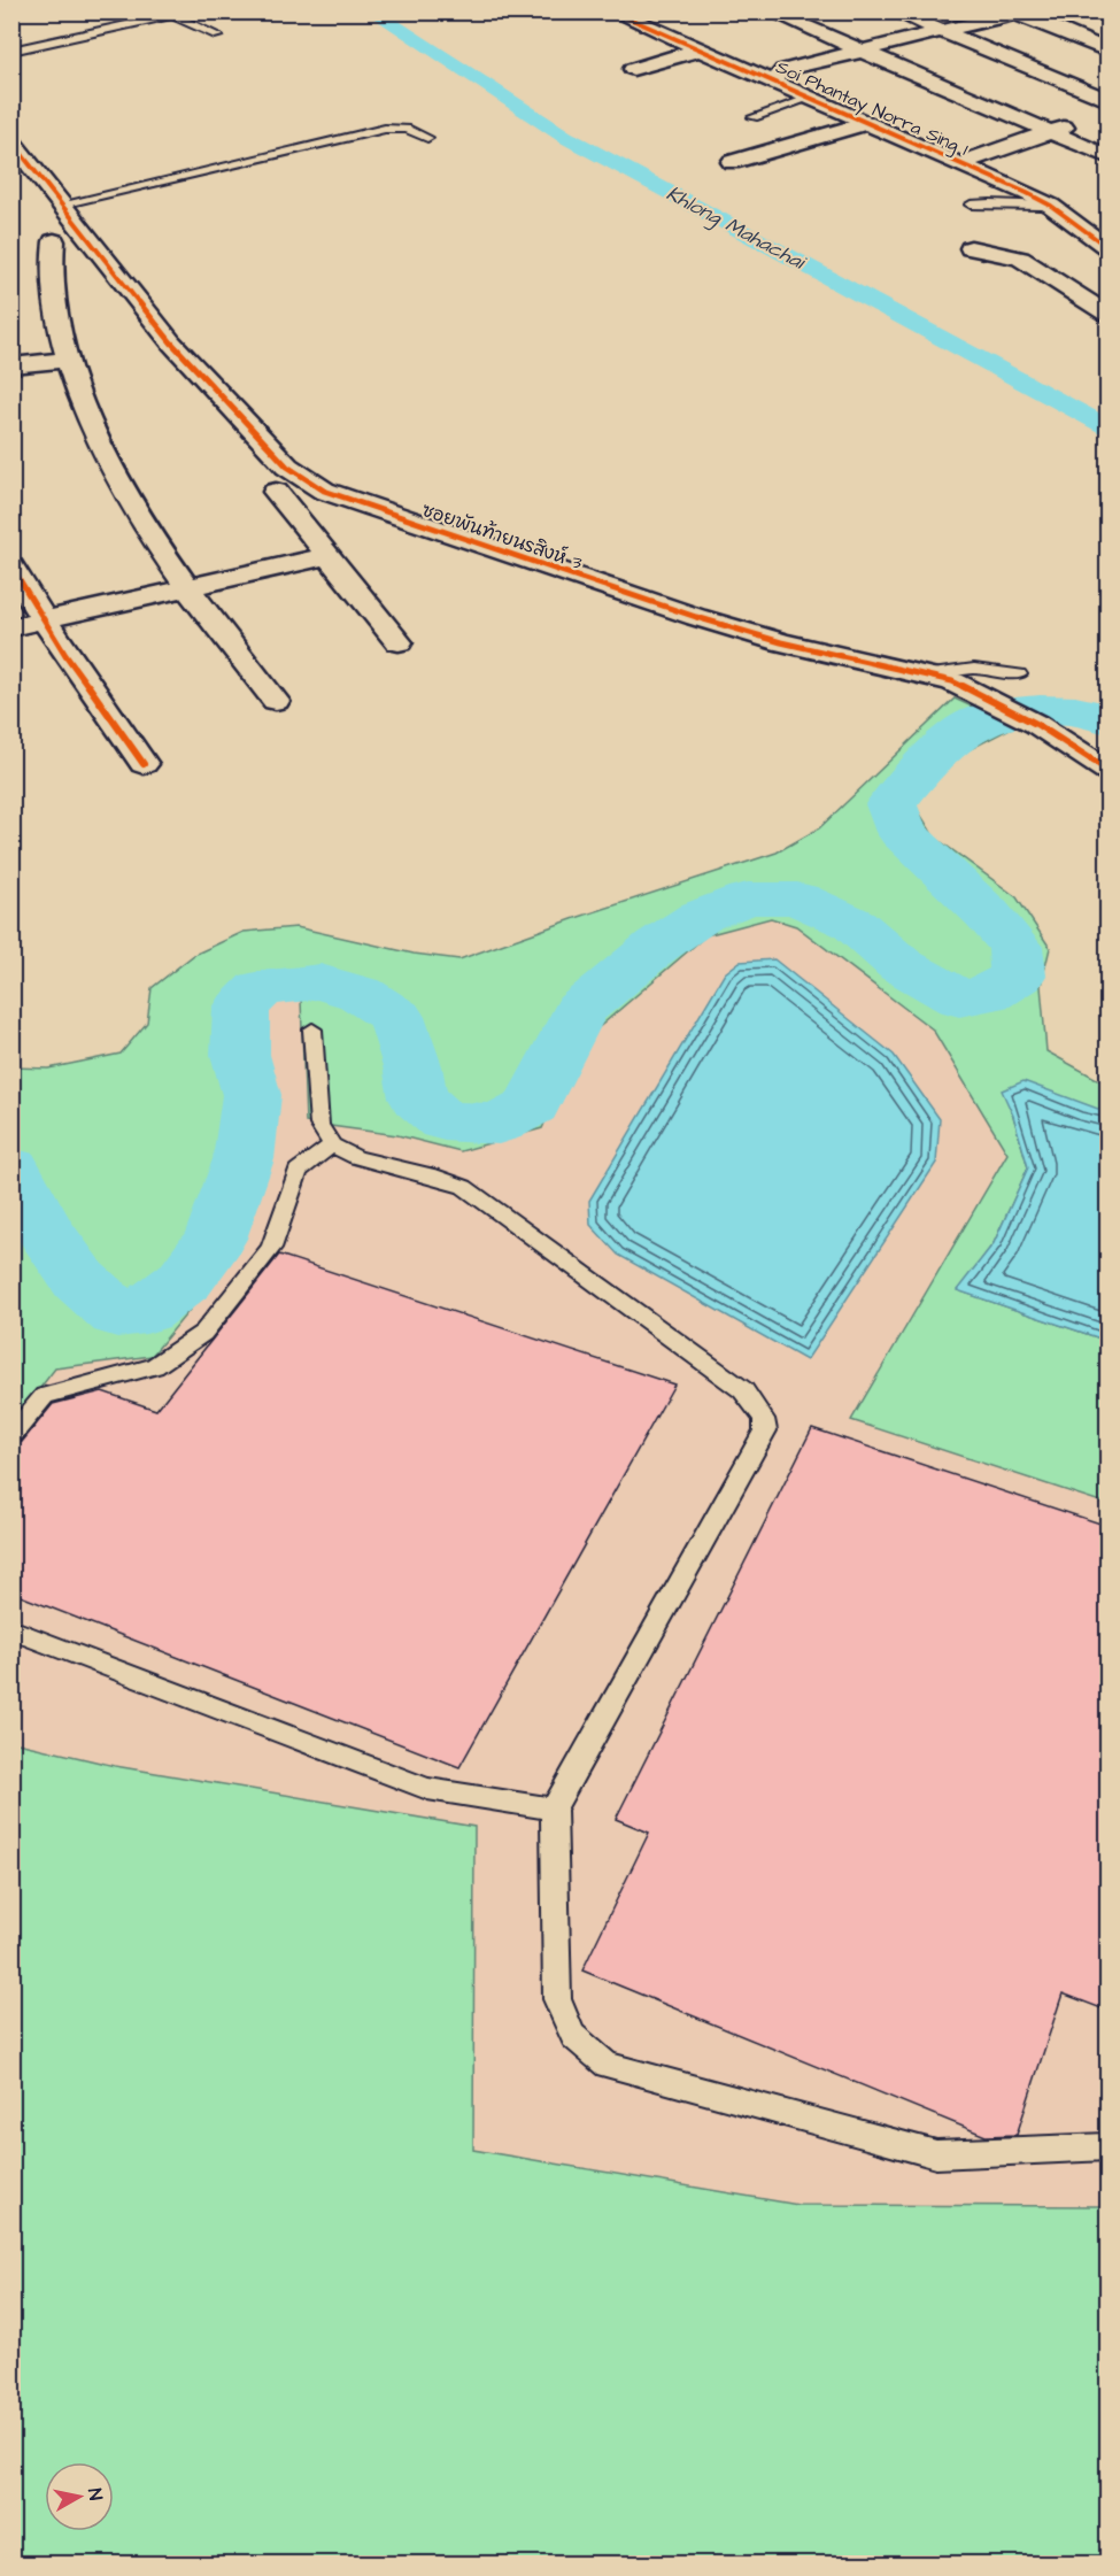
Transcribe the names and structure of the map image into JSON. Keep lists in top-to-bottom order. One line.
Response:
{"streets":{"street":["Soi Phantay Norra Sing 1","ซอยพันท้ายนรสิงห์ 3"]},"water":["Khlong Mahachai"],"north":"right"}
